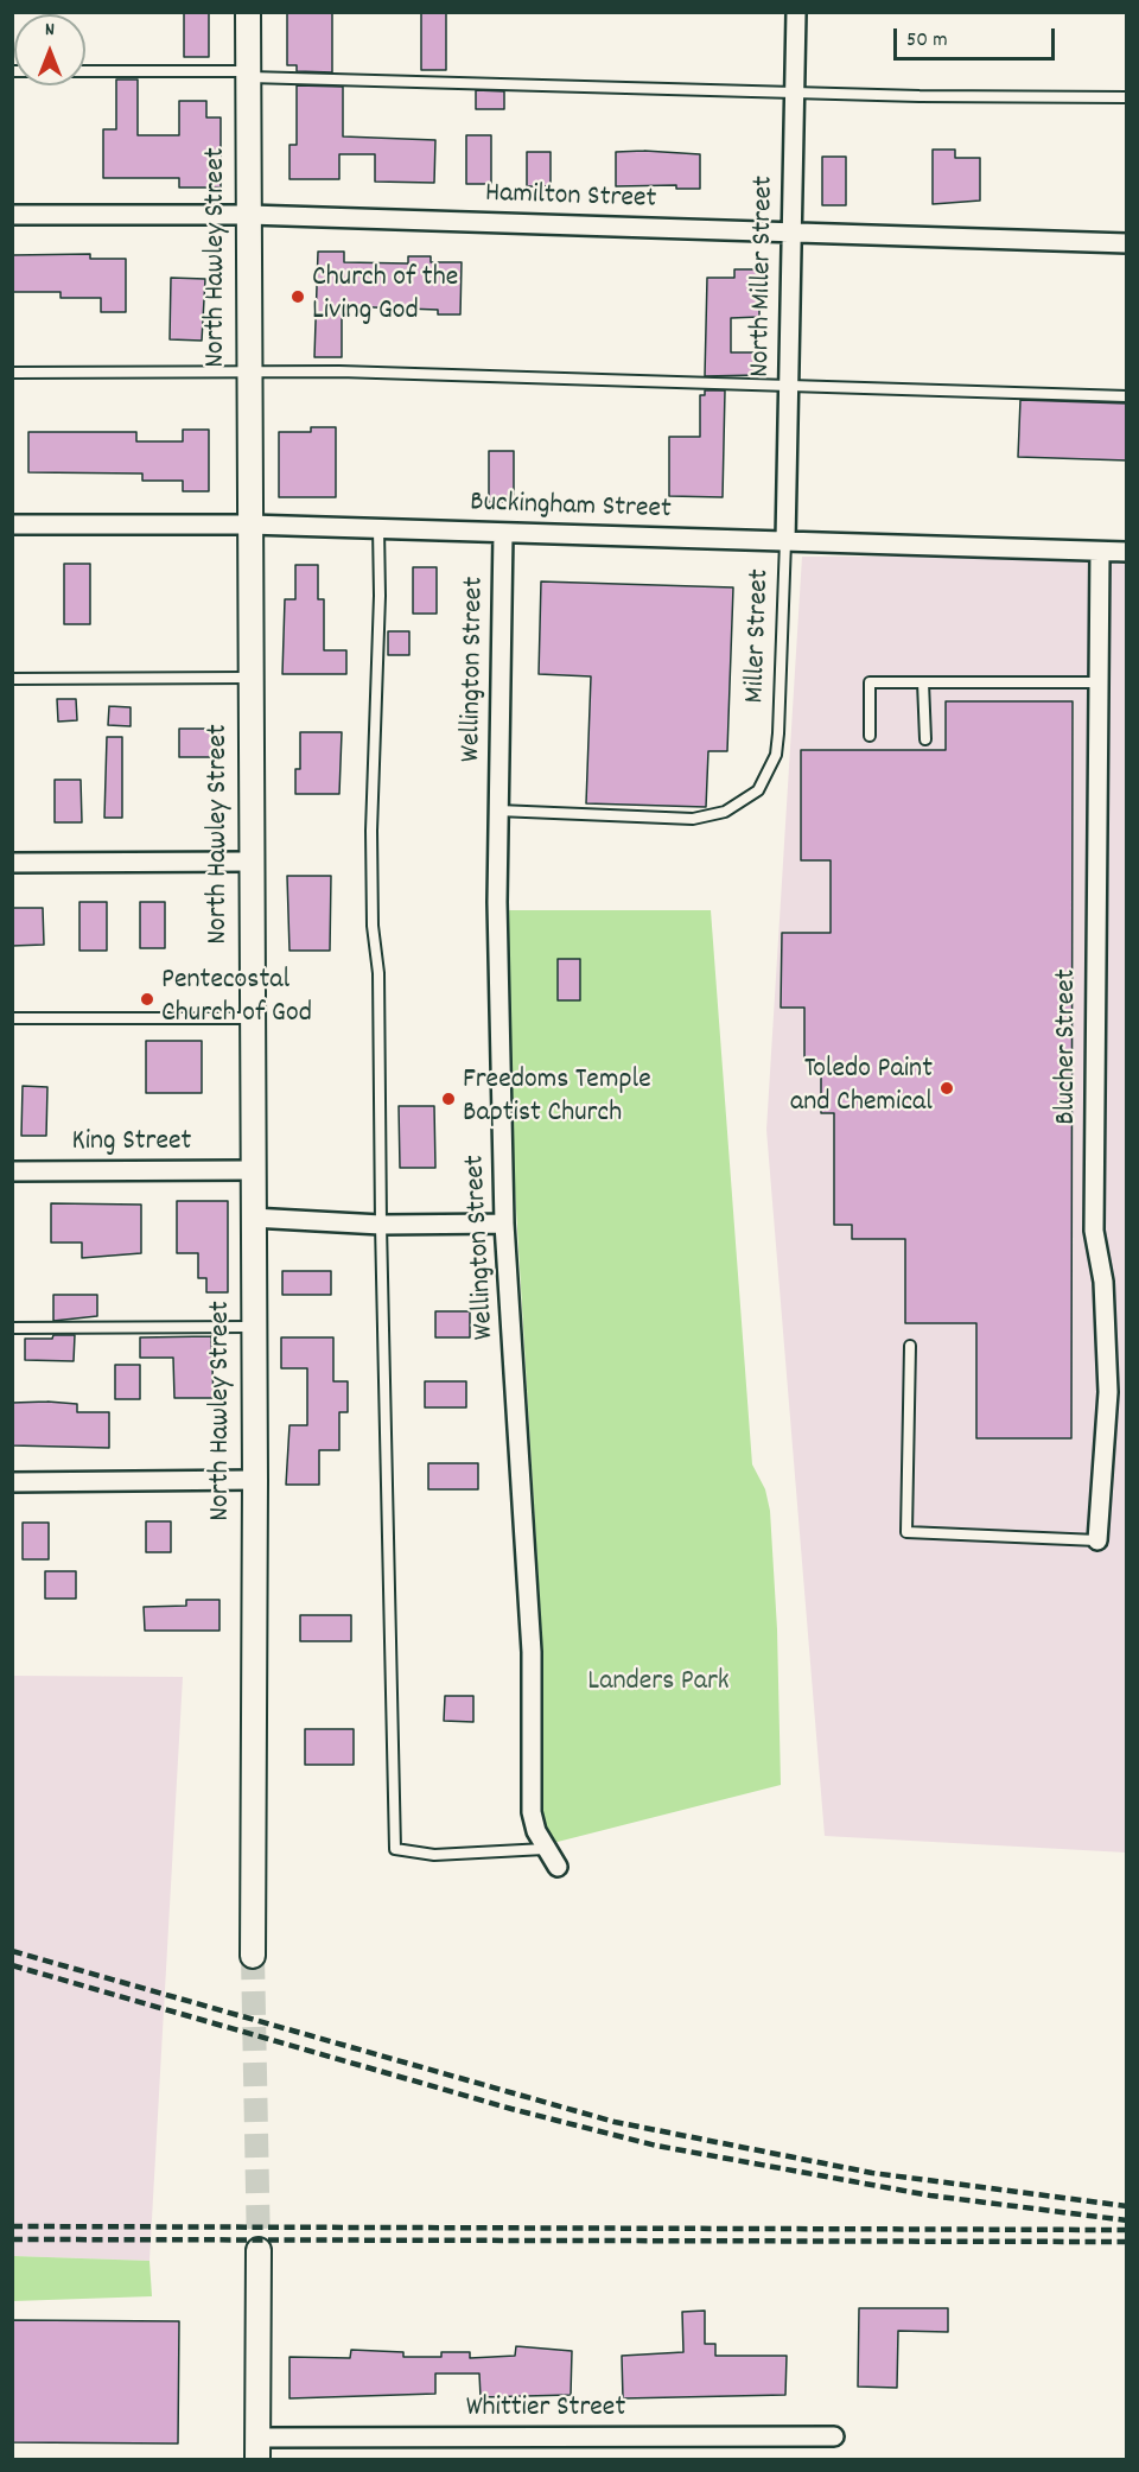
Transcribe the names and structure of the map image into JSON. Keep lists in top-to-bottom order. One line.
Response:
{"streets":{"street":["Hamilton Street","North Hawley Street","North Miller Street","Buckingham Street","Wellington Street","Blucher Street","King Street","Whittier Street"],"lane":["Miller Street"]},"crossings":[["Hamilton Street","North Hawley Street"],["Hamilton Street","North Miller Street"],["North Hawley Street","Buckingham Street"],["North Hawley Street","King Street"],["North Miller Street","Buckingham Street"],["North Miller Street","Miller Street"],["Buckingham Street","Miller Street"],["Buckingham Street","Wellington Street"],["Buckingham Street","Blucher Street"],["Miller Street","Wellington Street"]],"parks":["Landers Park"],"places":["Church of the Living God","Pentecostal Church of God","Toledo Paint and Chemical","Freedoms Temple Baptist Church"],"scale_bar":"50 m","north":"top"}
